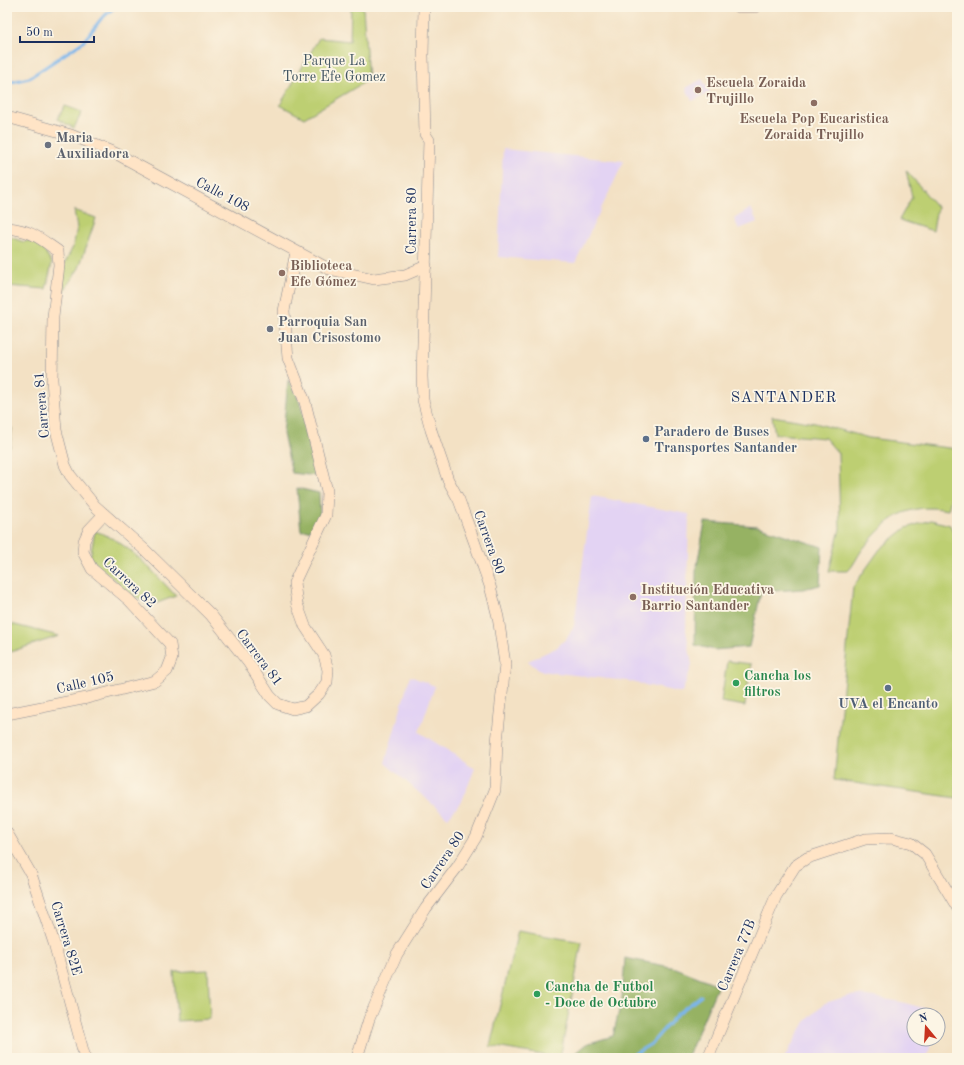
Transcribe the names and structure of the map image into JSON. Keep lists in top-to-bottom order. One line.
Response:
{"streets":{"street":["Calle 108","Carrera 80","Carrera 81","Carrera 82","Calle 105","Carrera 82E","Carrera 77B"]},"crossings":[["Calle 108","Carrera 80"],["Calle 108","Carrera 81"],["Carrera 81","Carrera 82"],["Carrera 82","Calle 105"]],"districts":["SANTANDER"],"parks":["Parque La Torre Efe Gomez"],"places":["Escuela Zoraida Trujillo","Escuela Pop Eucaristica Zoraida Trujillo","Maria Auxiliadora","Biblioteca Efe Gómez","Parroquia San Juan Crisostomo","Paradero de Buses Transportes Santander","Institución Educativa Barrio Santander","Cancha los filtros","UVA el Encanto","Cancha de Futbol - Doce de Octubre"],"scale_bar":"50 m","north":"top"}
